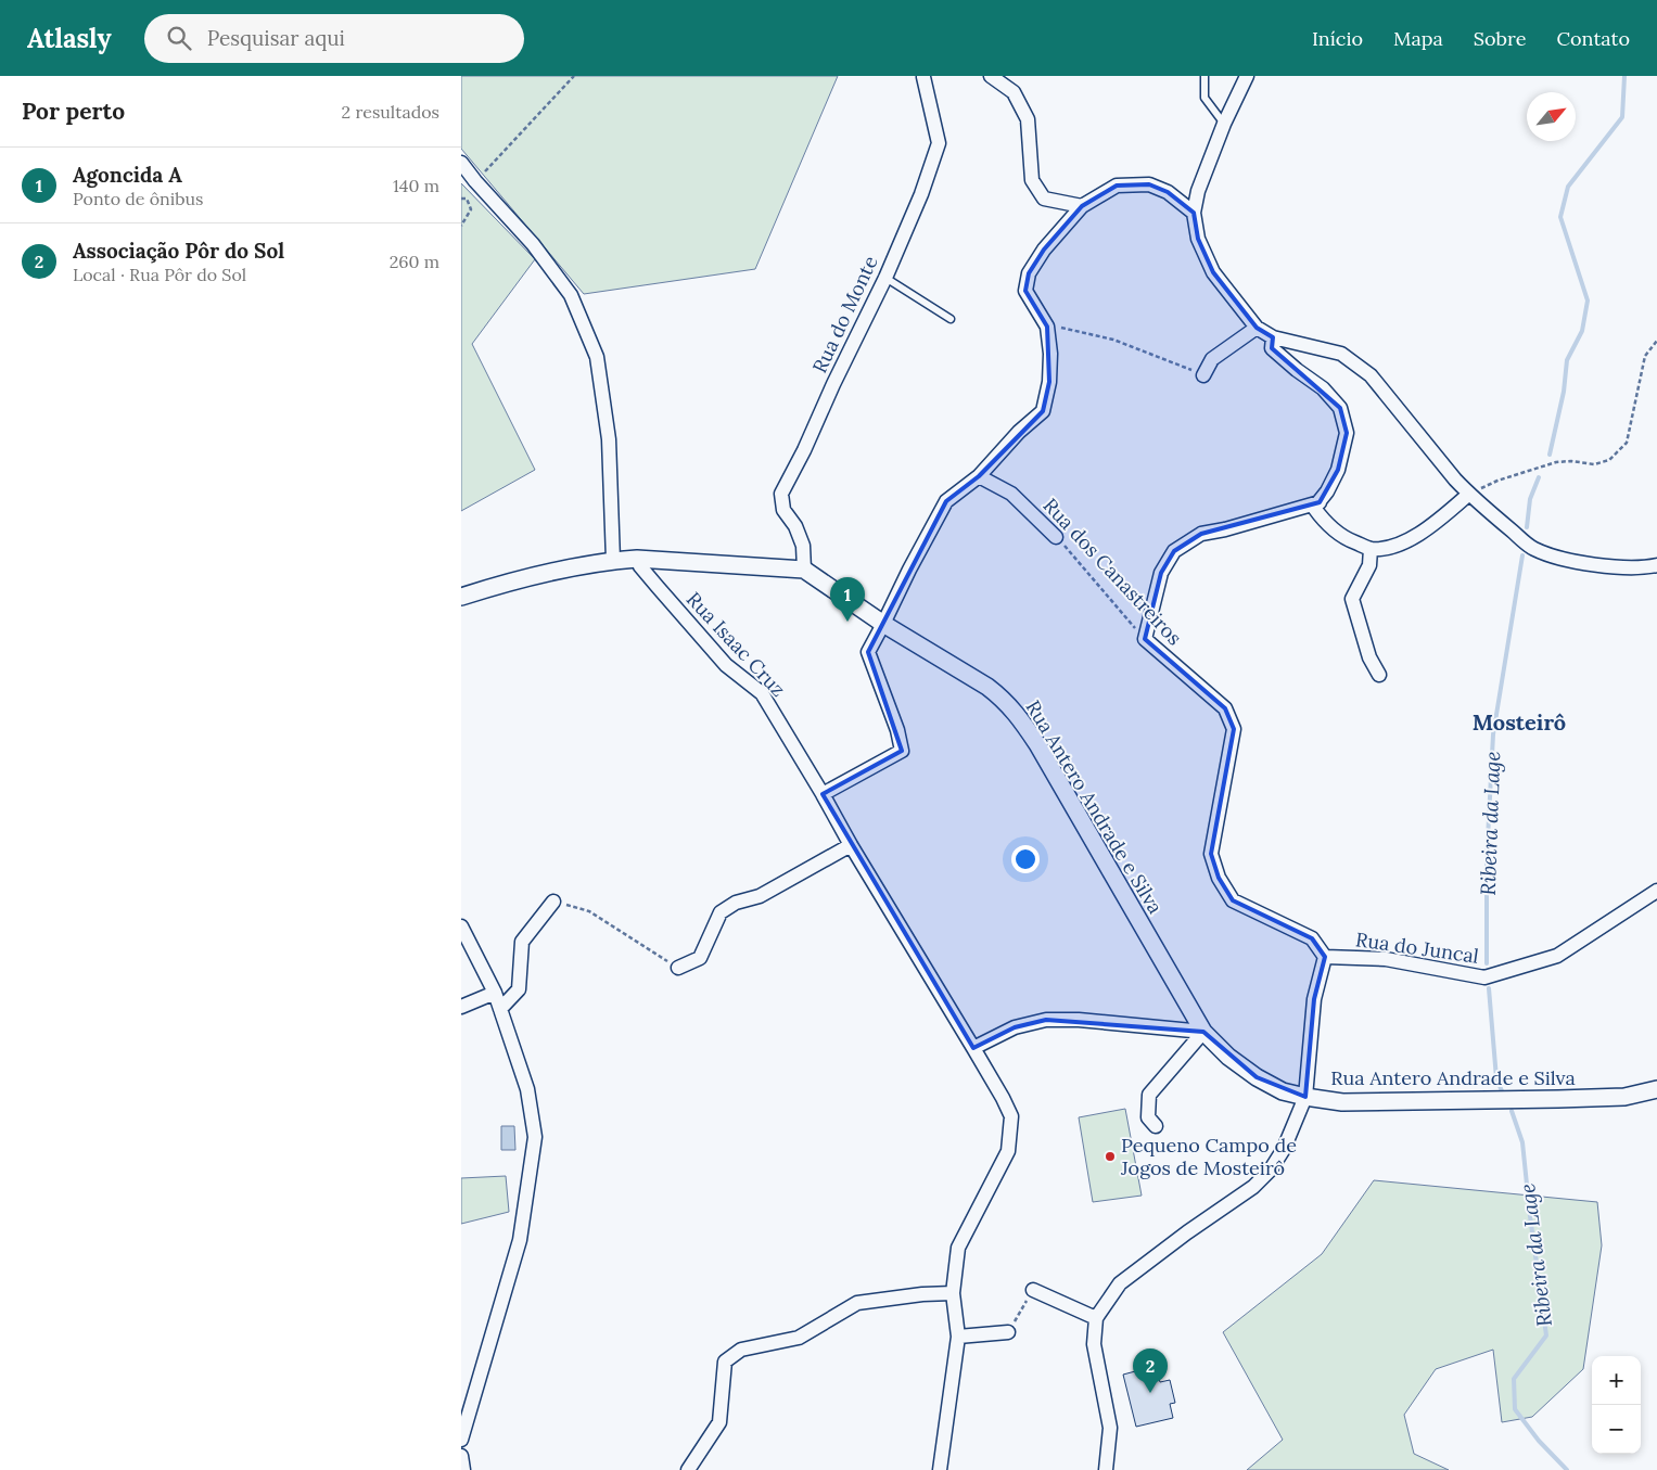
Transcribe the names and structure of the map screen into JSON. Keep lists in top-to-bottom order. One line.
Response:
{"streets":{"street":["Rua do Monte","Rua dos Canastreiros","Rua Isaac Cruz","Rua Antero Andrade e Silva","Rua do Juncal"]},"crossings":[["Rua do Monte","Rua Antero Andrade e Silva"],["Rua dos Canastreiros","Rua do Juncal"]],"districts":["Mosteirô"],"water":["Ribeira da Lage"],"places":["Pequeno Campo de Jogos de Mosteirô"],"north":"top right","page":{"header":"Atlasly","search":"Pesquisar aqui","nav":["Início","Mapa","Sobre","Contato"],"heading":["Por perto","2 resultados"],"list":[{"mark":"1","name":"Agoncida A","note":"Ponto de ônibus","value":"140 m"},{"mark":"2","name":"Associação Pôr do Sol","note":"Local · Rua Pôr do Sol","value":"260 m"}],"pins":["1","2"],"map_buttons":["+","−"]}}
